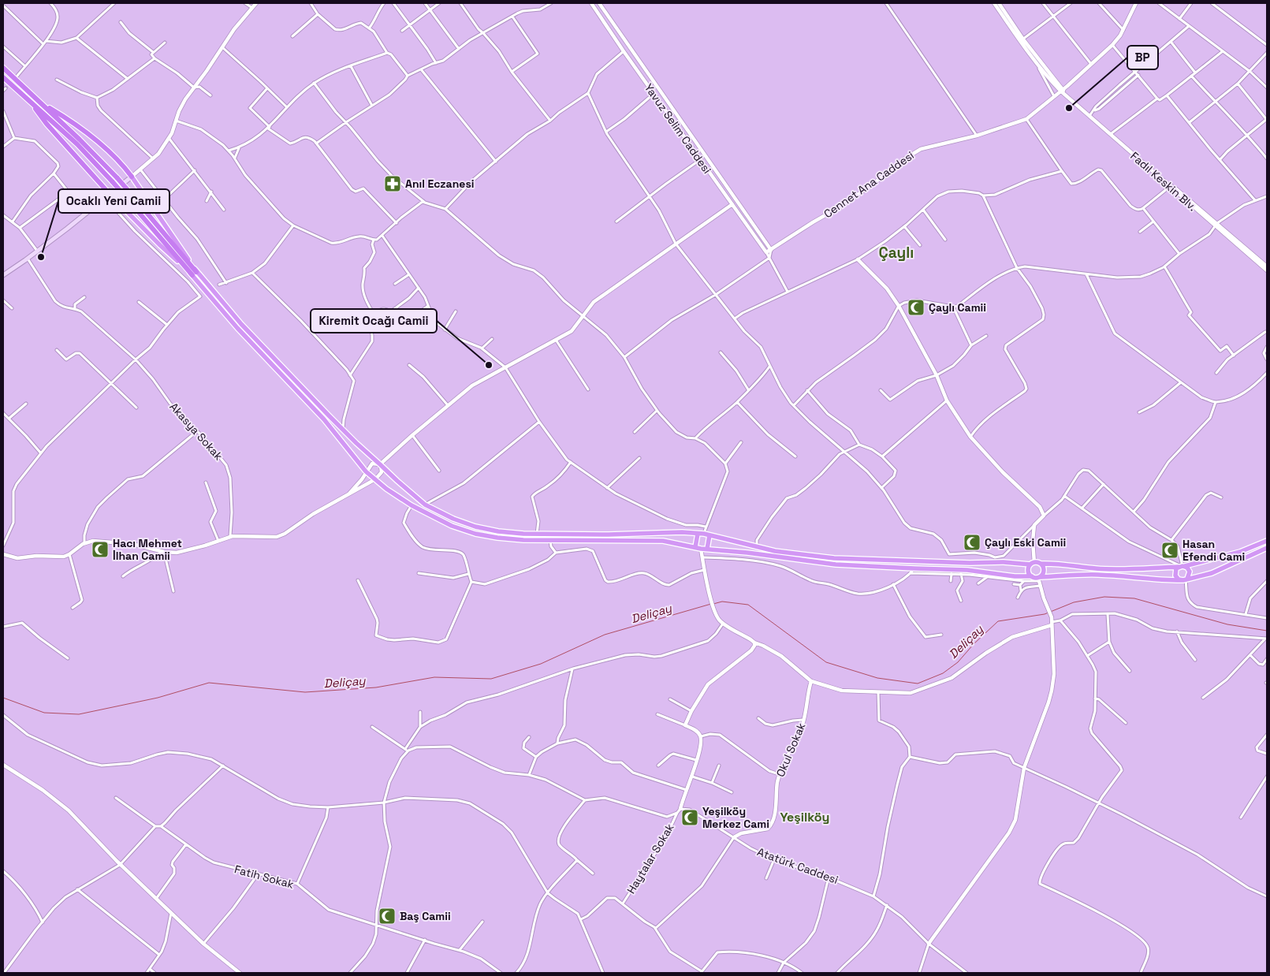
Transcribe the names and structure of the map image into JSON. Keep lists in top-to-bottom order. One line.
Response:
{"streets":{"street":["Yavuz Selim Caddesi","Fadıl Keskin Blv.","Cennet Ana Caddesi","Akasya Sokak","Okul Sokak","Haytalar Sokak","Atatürk Caddesi","Fatih Sokak"]},"crossings":[["Yavuz Selim Caddesi","Cennet Ana Caddesi"],["Fadıl Keskin Blv.","Cennet Ana Caddesi"],["Okul Sokak","Atatürk Caddesi"]],"districts":["Çaylı","Yeşilköy"],"water":["Deliçay"],"places":{"other":["BP","Ocaklı Yeni Camii","Kiremit Ocağı Camii"],"pharmacy":["Anıl Eczanesi"],"mosque":["Çaylı Camii","Çaylı Eski Camii","Hacı Mehmet İlhan Camii","Hasan Efendi Cami","Yeşilköy Merkez Cami","Baş Camii"]}}
